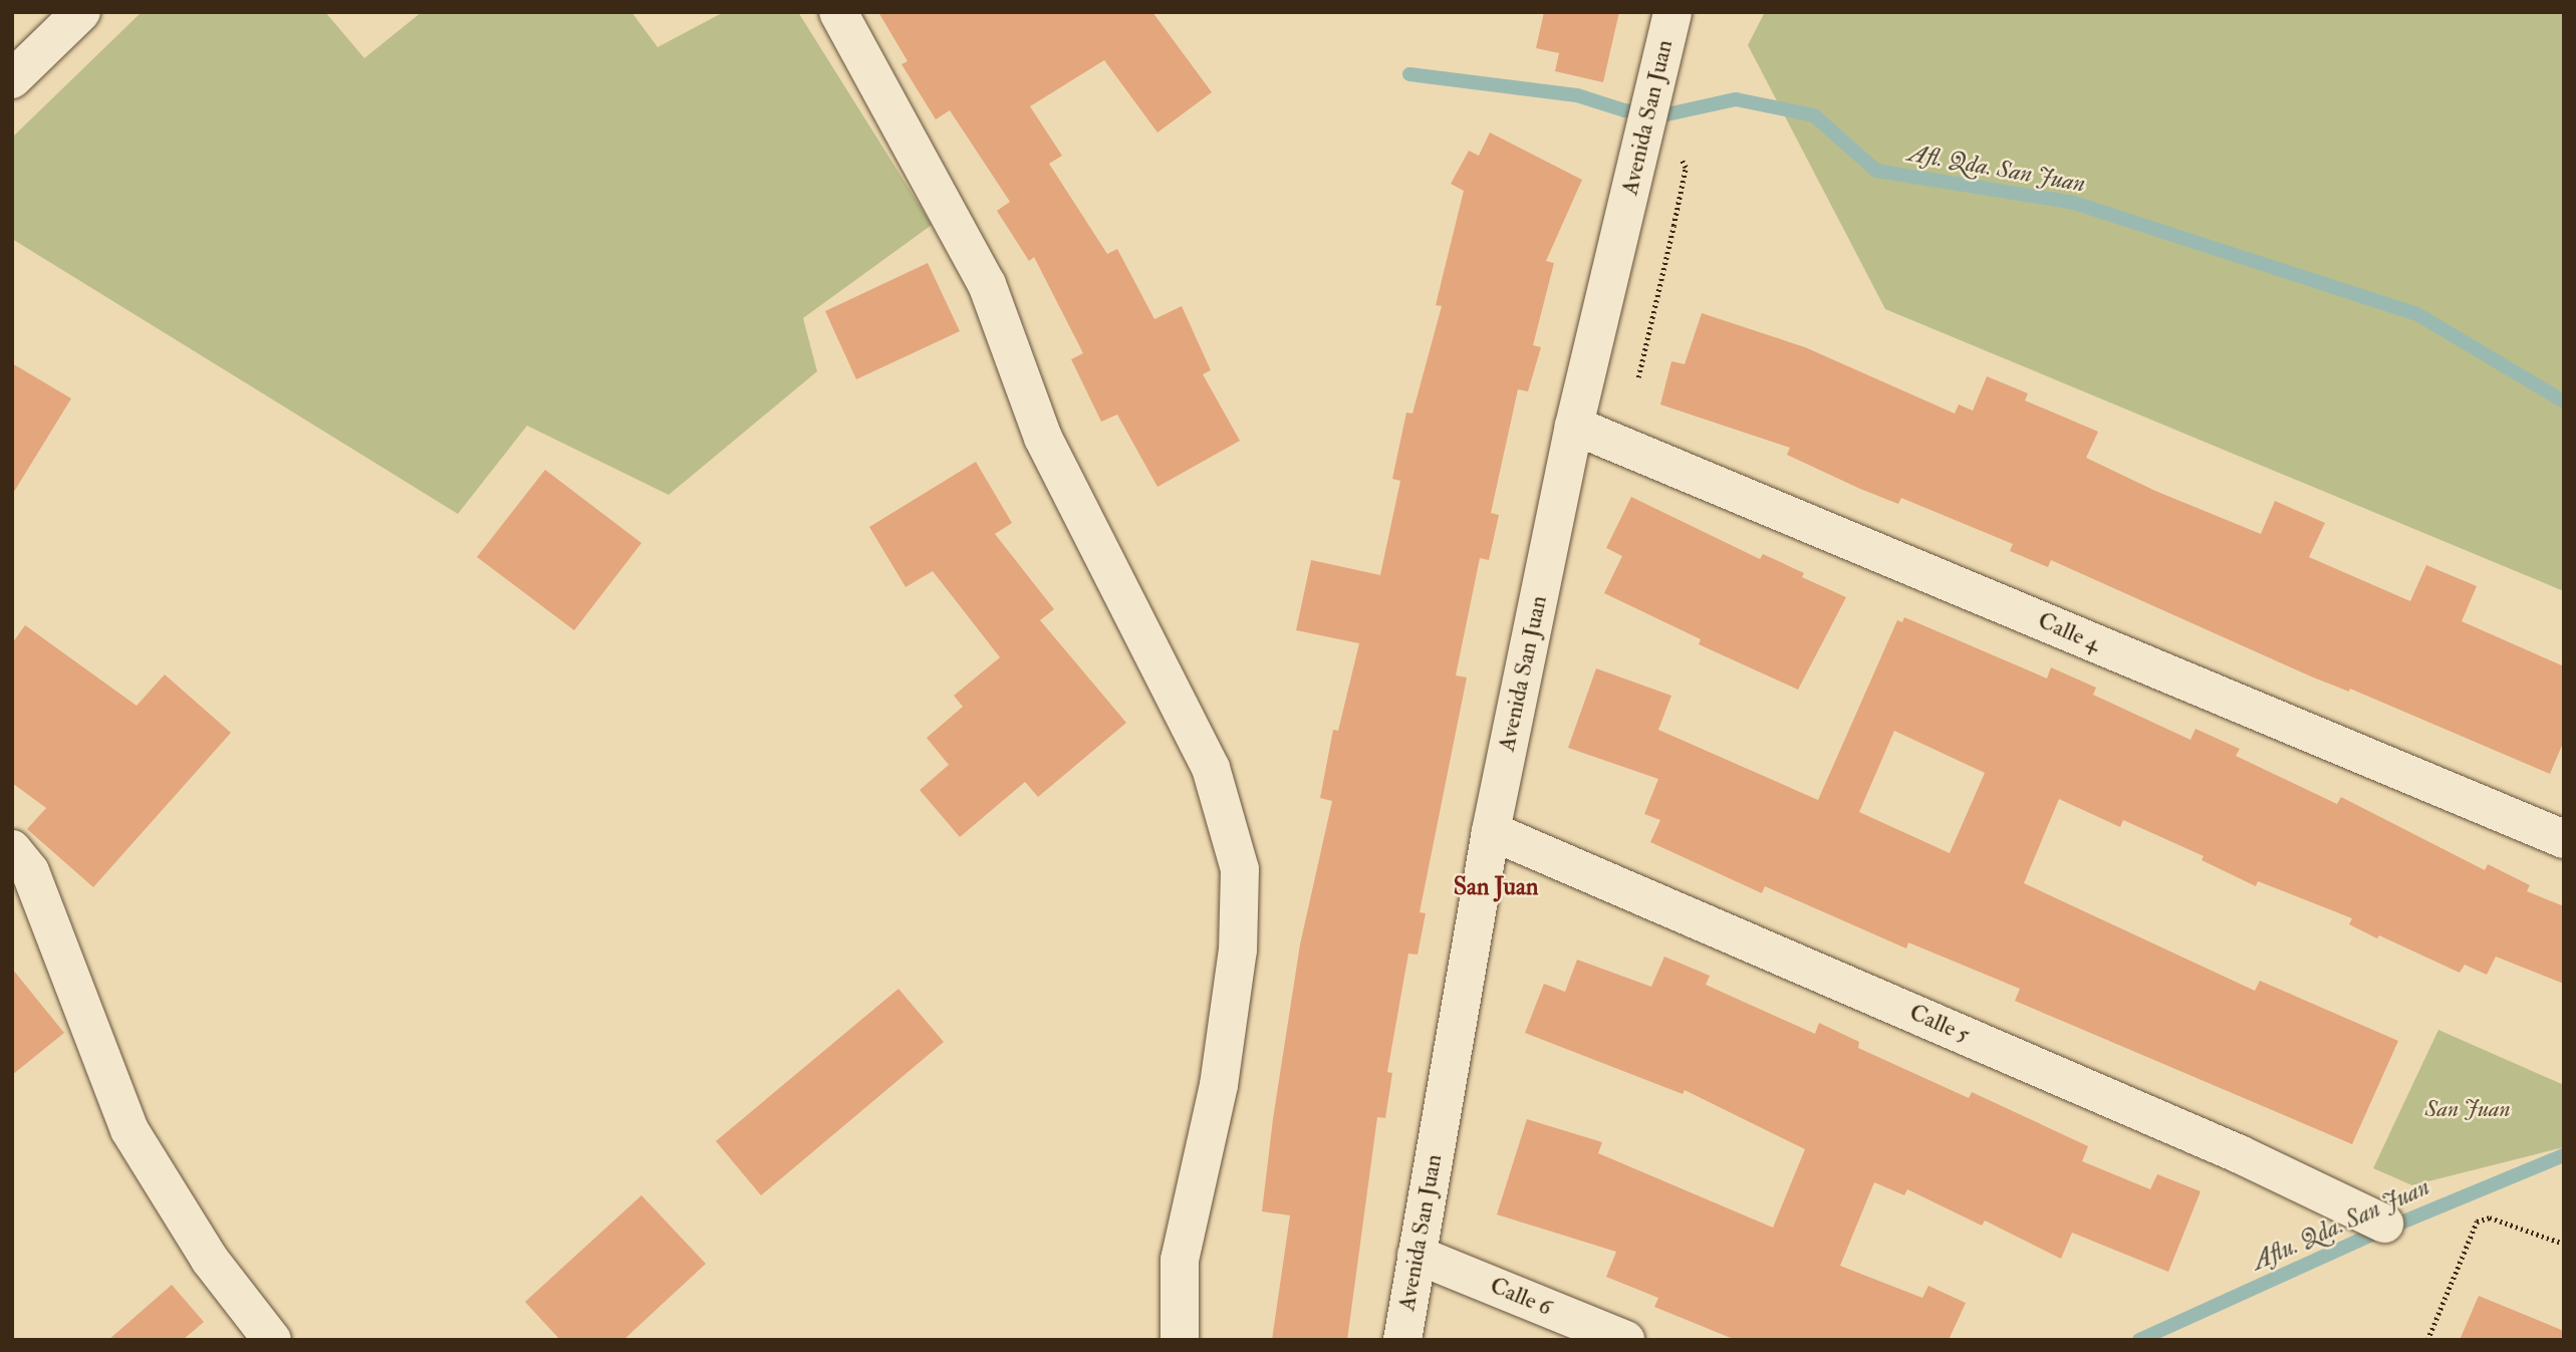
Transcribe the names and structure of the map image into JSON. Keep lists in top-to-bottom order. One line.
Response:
{"streets":{"street":["Avenida San Juan","Calle 4","Calle 5","Calle 6"]},"crossings":[["Avenida San Juan","Calle 4"],["Avenida San Juan","Calle 5"],["Avenida San Juan","Calle 6"]],"districts":["San Juan"],"water":["Afl. Qda. San Juan","Aflu. Qda. San Juan"],"parks":["San Juan"]}
